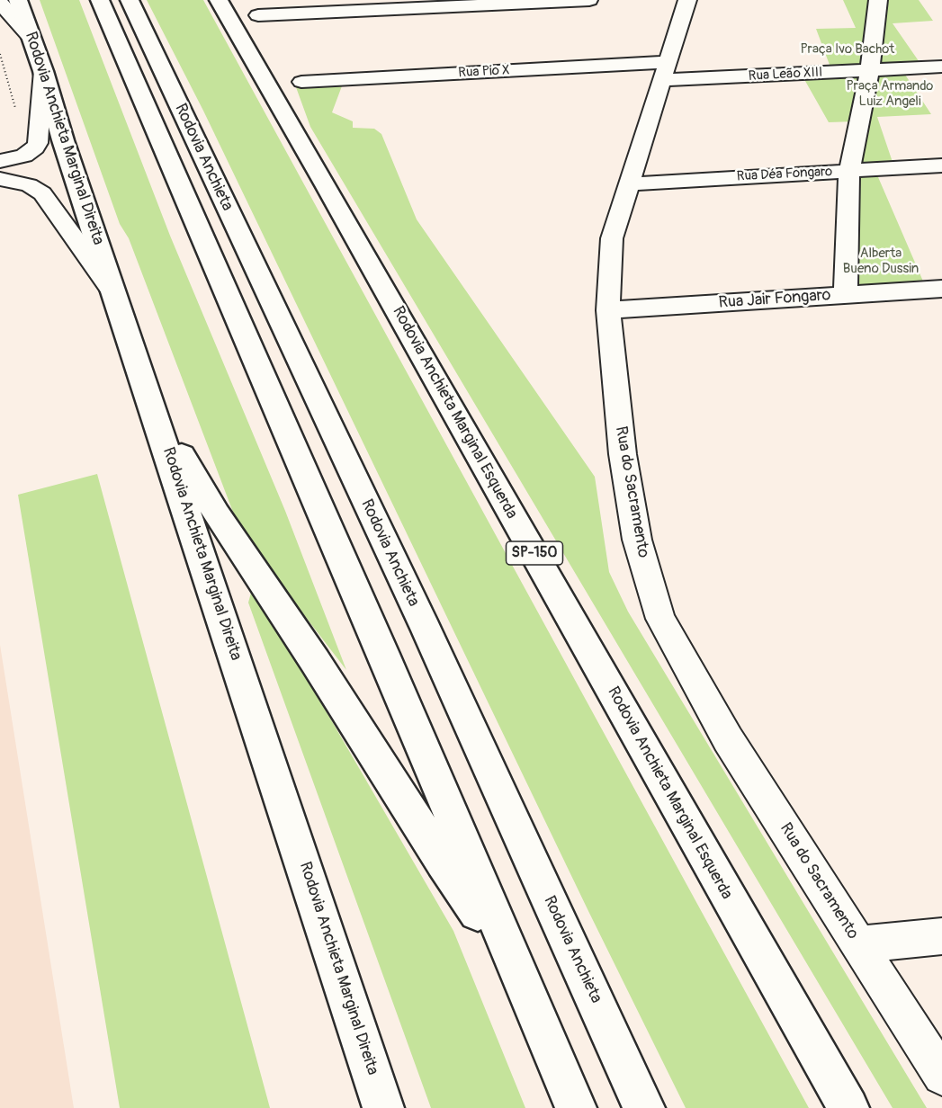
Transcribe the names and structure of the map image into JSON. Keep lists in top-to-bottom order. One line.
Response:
{"streets":{"highway":["Rodovia Anchieta Marginal Direita","Rodovia Anchieta","Rodovia Anchieta Marginal Esquerda","SP-150"],"street":["Rua Pio X","Rua Leão XIII","Rua Déa Fongaro","Rua Jair Fongaro","Rua do Sacramento"]},"crossings":[["Rua Pio X","Rua Leão XIII"],["Rua Pio X","Rua do Sacramento"],["Rua Leão XIII","Rua do Sacramento"],["Rua Déa Fongaro","Rua do Sacramento"],["Rua Jair Fongaro","Rua do Sacramento"]],"parks":["Praça Ivo Bachot","Praça Armando Luiz Angeli","Alberta Bueno Dussin"]}
